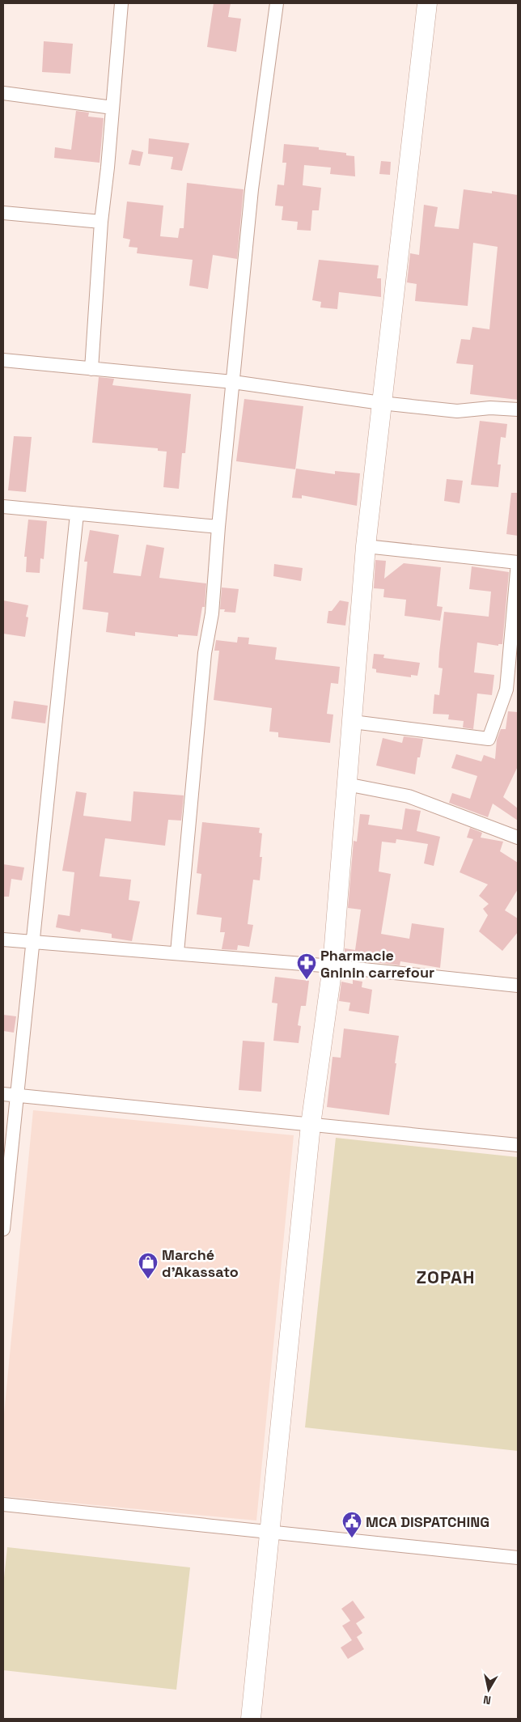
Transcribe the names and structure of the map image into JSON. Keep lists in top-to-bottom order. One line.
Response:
{"districts":["ZOPAH"],"places":{"pharmacy":["Pharmacie Gninin carrefour"],"shop":["Marché d'Akassato"],"public building":["MCA DISPATCHING"]},"north":"bottom"}
